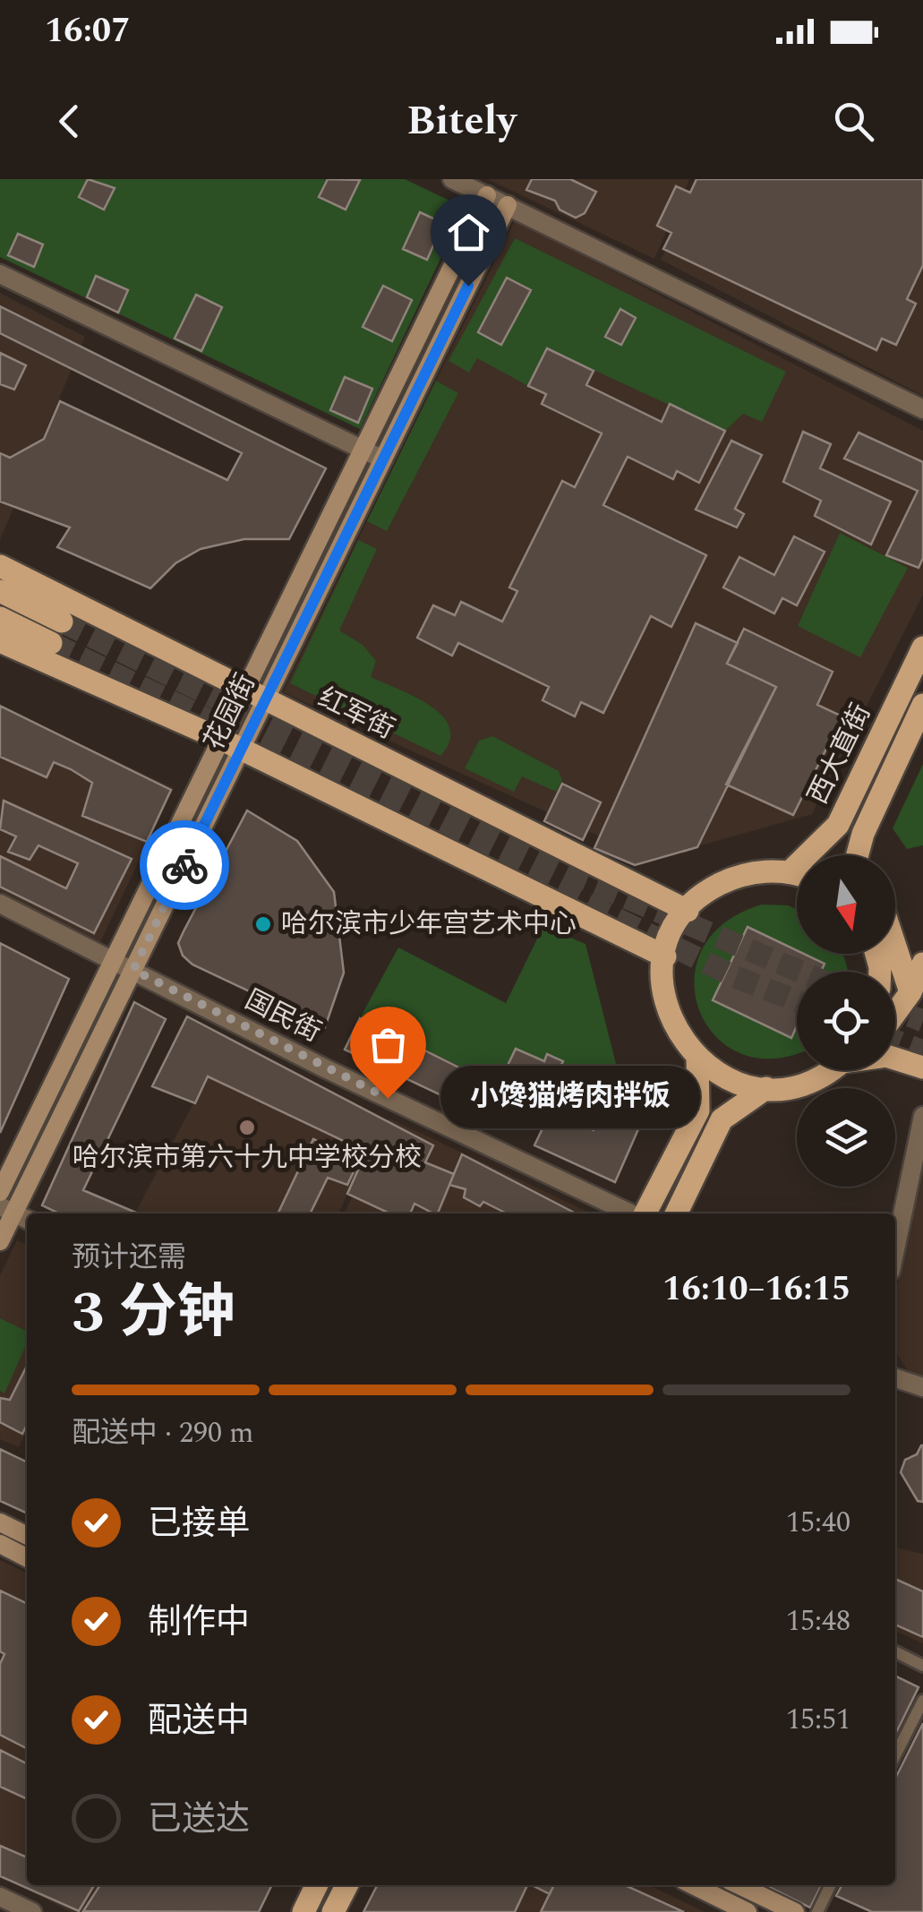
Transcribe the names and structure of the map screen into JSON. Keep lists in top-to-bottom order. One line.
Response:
{"streets":{"main road":["花园街","红军街","西大直街"],"street":["国民街"]},"crossings":[["花园街","红军街"],["花园街","国民街"]],"places":["哈尔滨市少年宫艺术中心","小馋猫烤肉拌饭","哈尔滨市第六十九中学校分校"],"north":"bottom","page":{"status":"16:07","header":"Bitely","bubble":"小馋猫烤肉拌饭","heading":["3 分钟","预计还需","16:10–16:15"],"bar":"配送中 · 290 m","list":[["已接单","15:40"],["制作中","15:48"],["配送中","15:51"],"已送达"]}}
